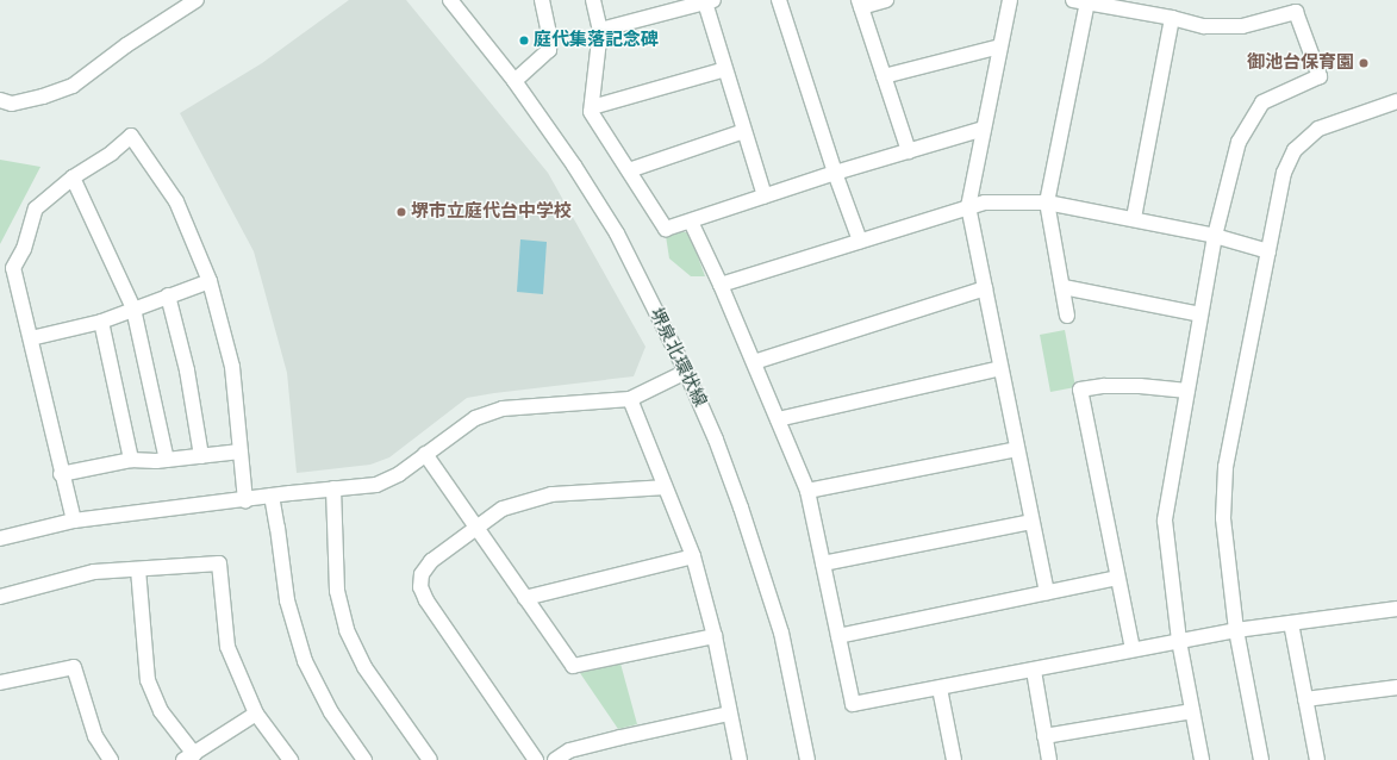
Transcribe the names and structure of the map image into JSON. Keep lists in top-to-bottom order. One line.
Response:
{"streets":{"street":["堺泉北環状線"]},"places":["庭代集落記念碑","御池台保育園","堺市立庭代台中学校"]}
